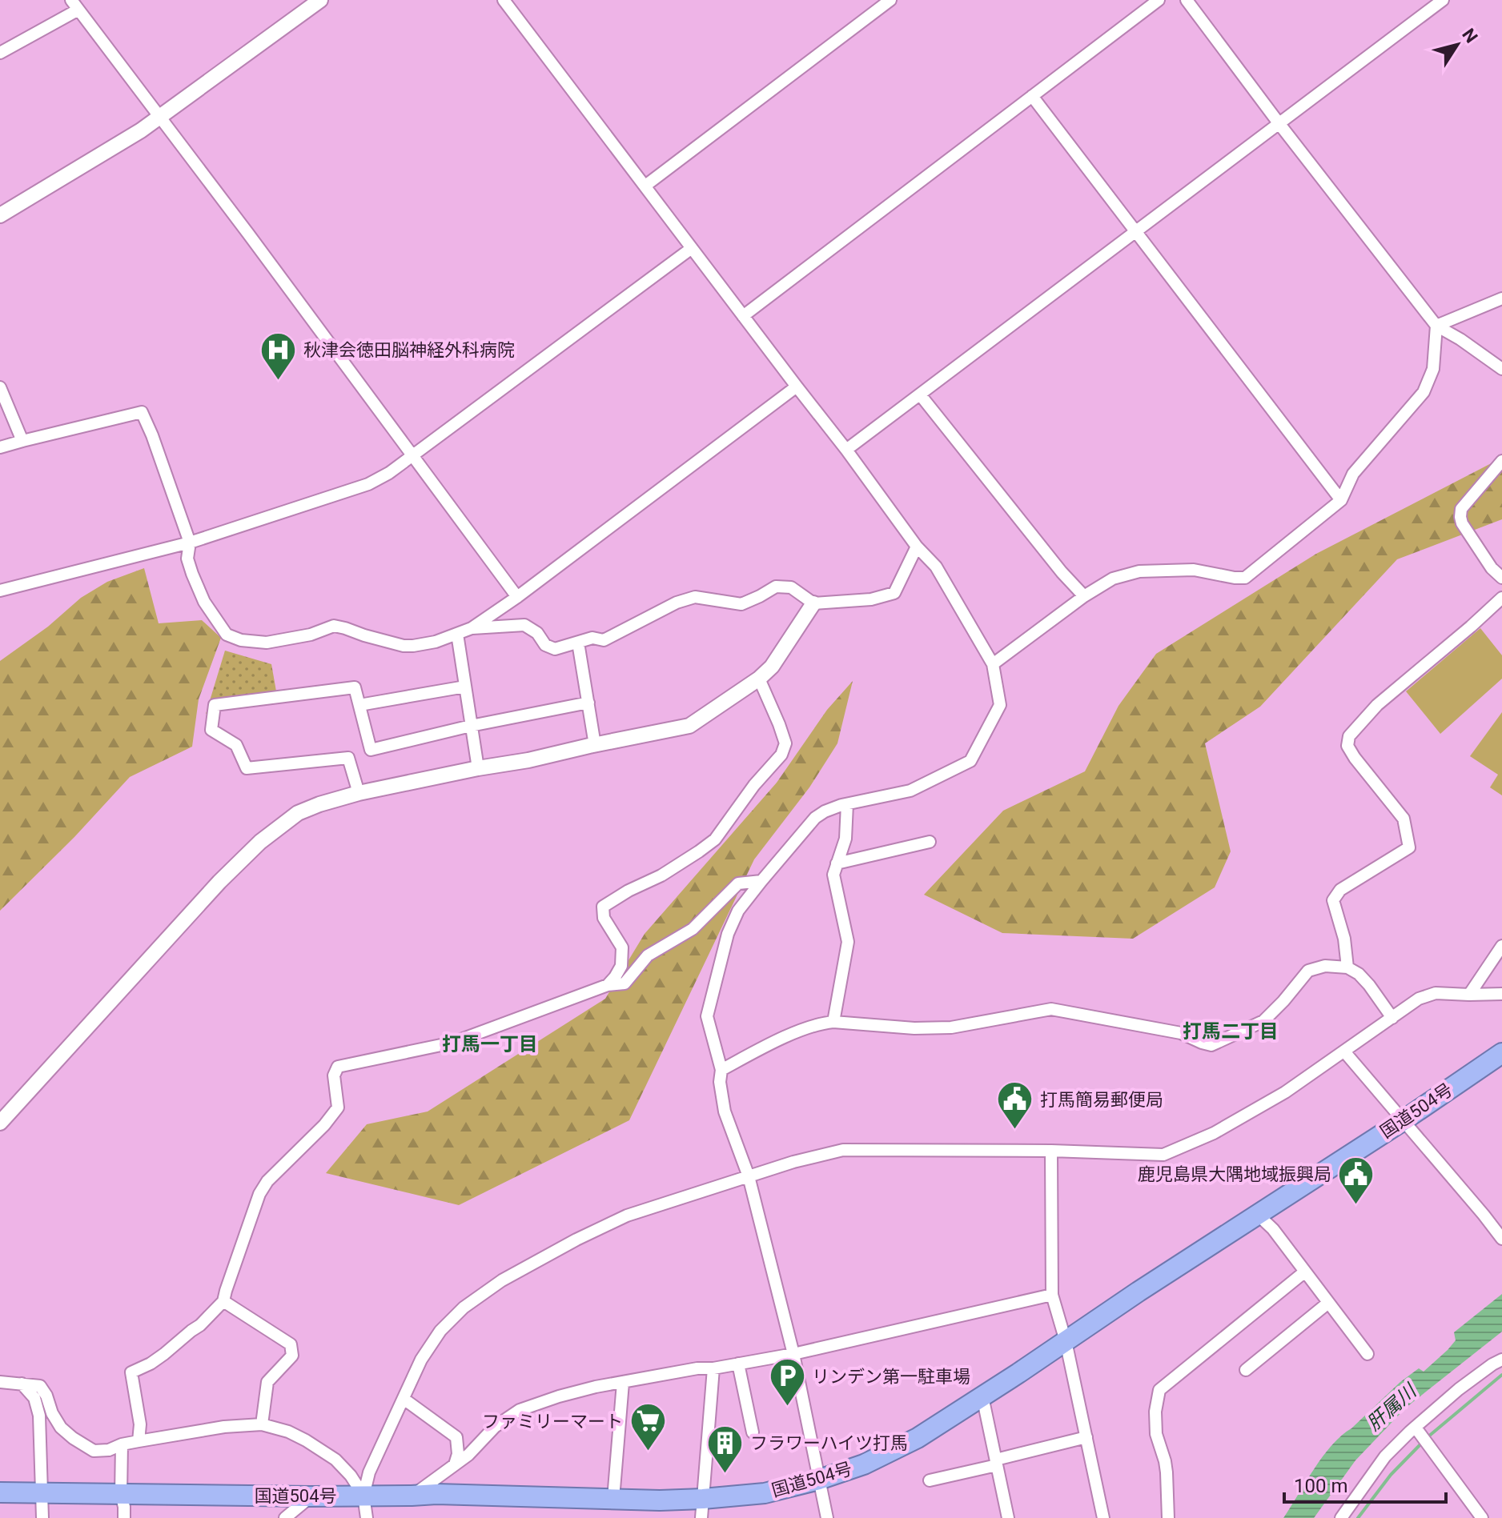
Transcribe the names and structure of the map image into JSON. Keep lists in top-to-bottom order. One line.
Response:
{"streets":{"highway":["国道504号"]},"districts":["打馬二丁目","打馬一丁目"],"water":["肝属川"],"places":{"hospital":["秋津会徳田脳神経外科病院"],"public building":["打馬簡易郵便局","鹿児島県大隅地域振興局"],"parking":["リンデン第一駐車場"],"supermarket":["ファミリーマート"],"building":["フラワーハイツ打馬"]},"scale_bar":"100 m","north":"top right"}
